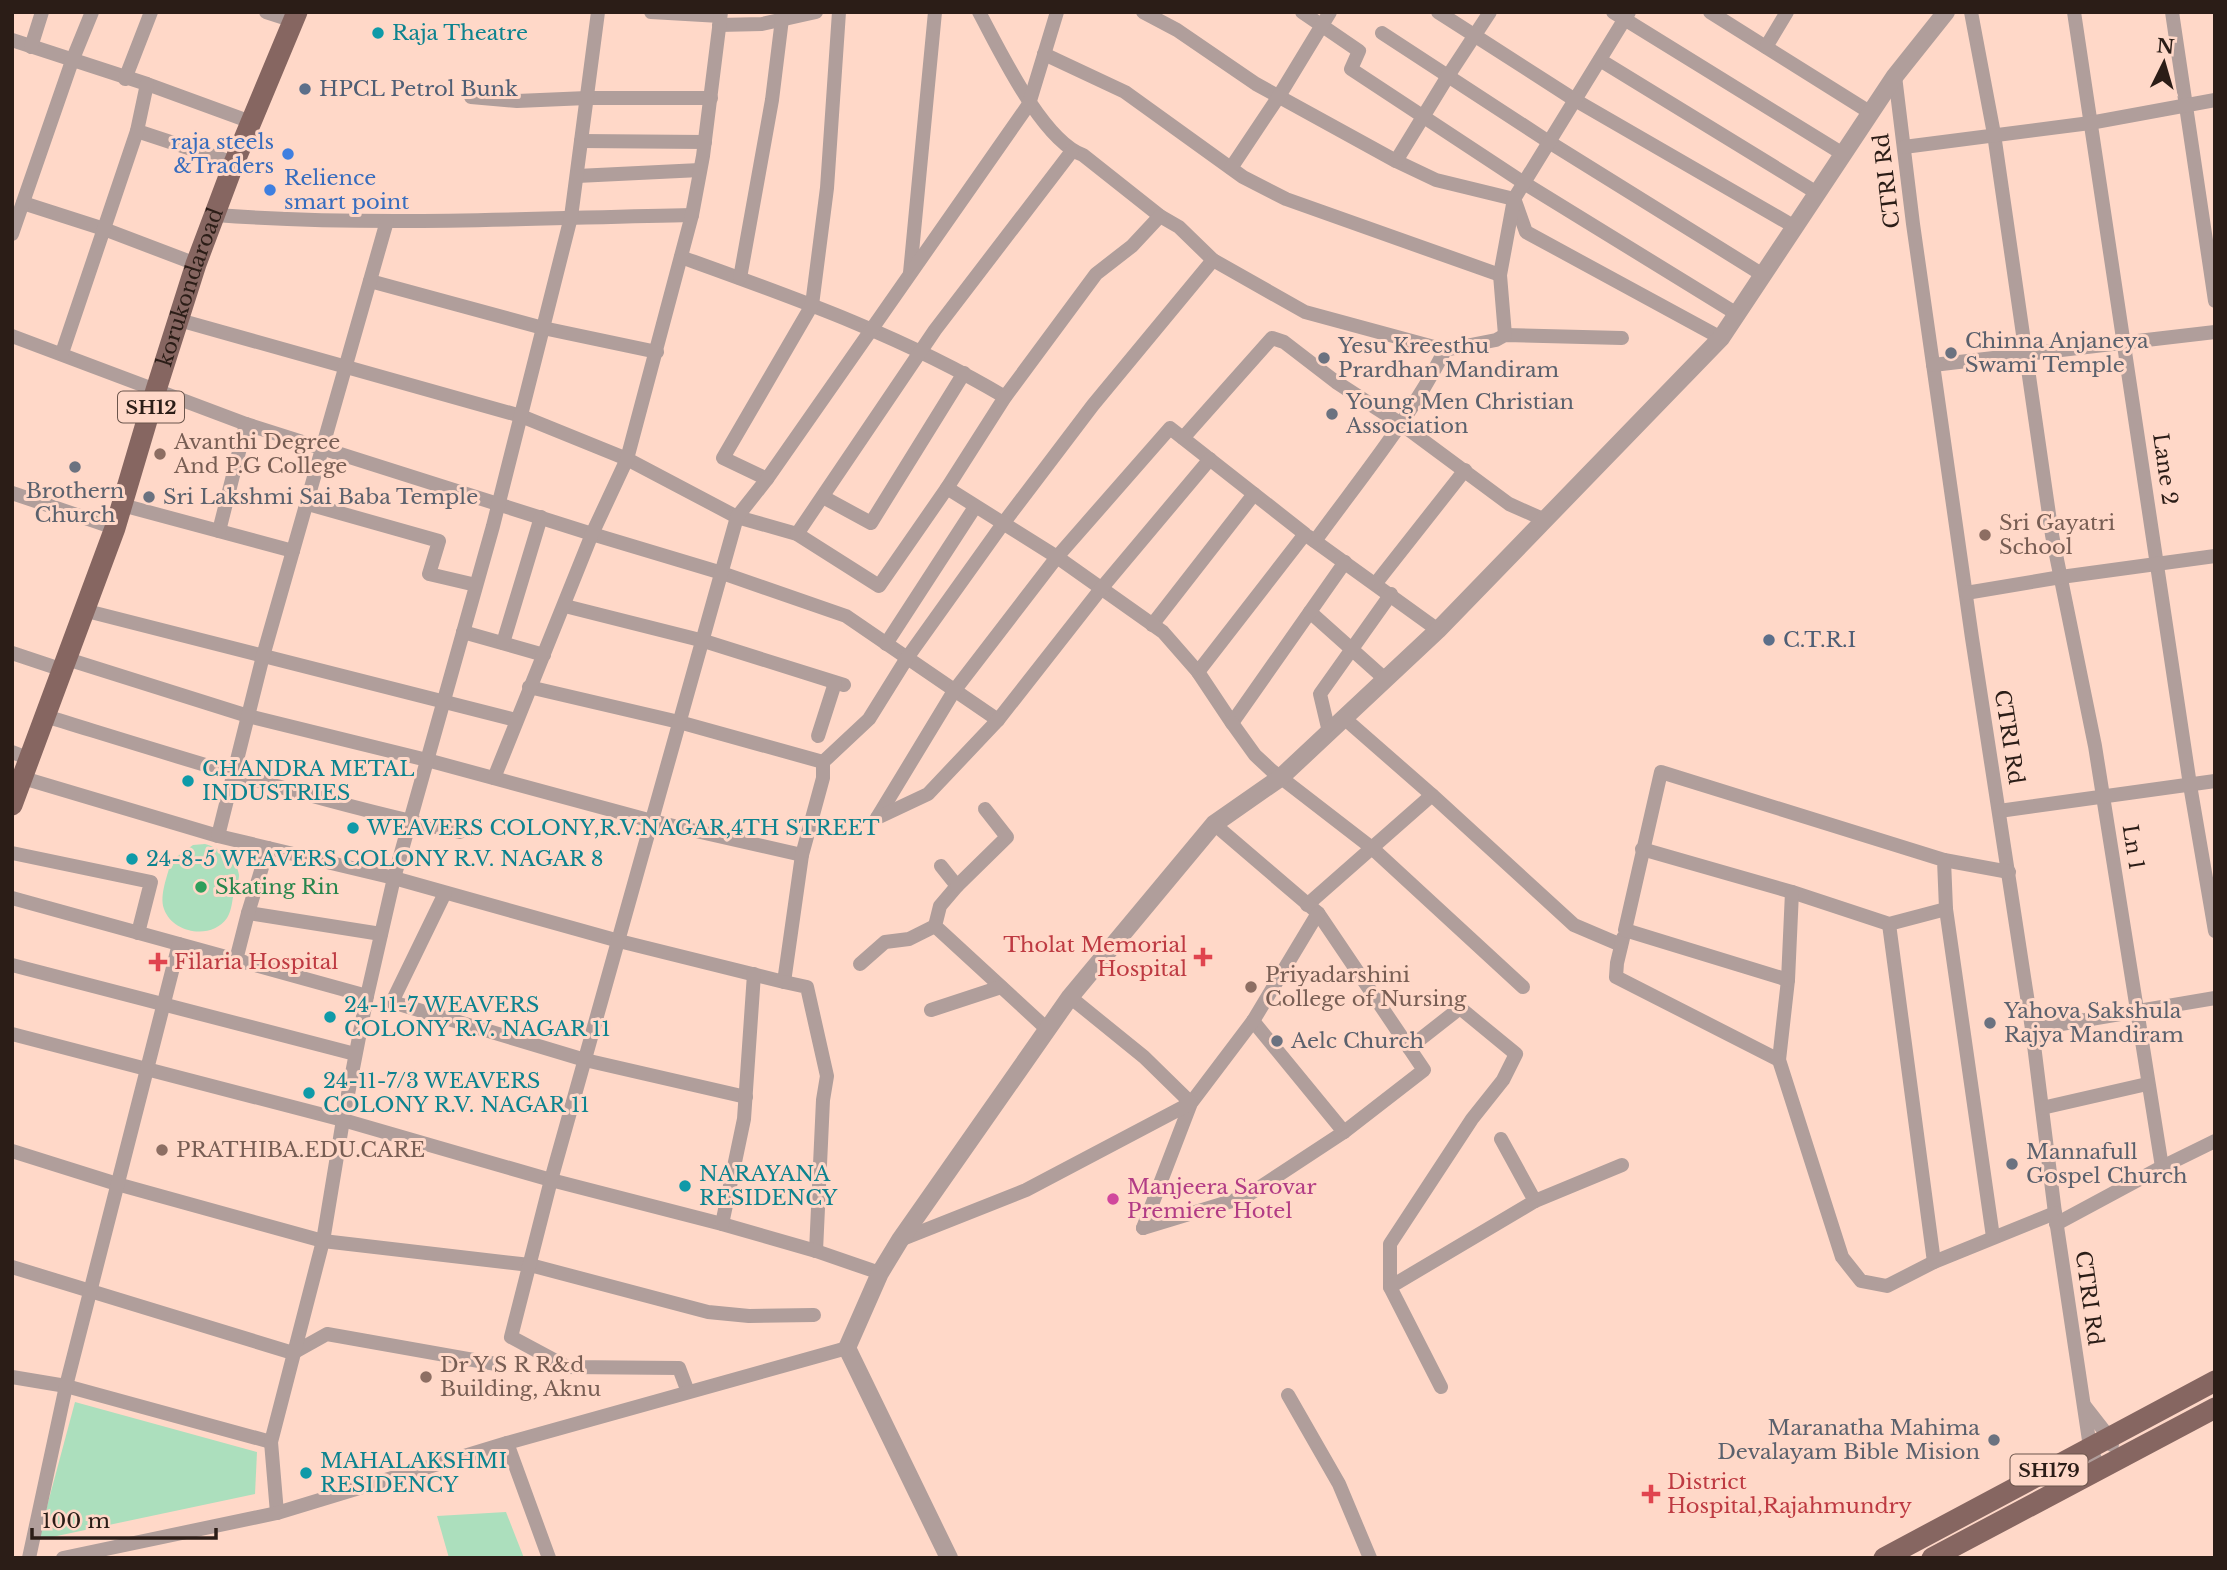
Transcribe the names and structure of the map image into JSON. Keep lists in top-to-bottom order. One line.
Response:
{"streets":{"main road":["korukondaroad","SH12","SH179"],"street":["CTRI Rd","Lane 2","Ln 1"]},"crossings":[["CTRI Rd","SH179"]],"places":{"other":["Raja Theatre","HPCL Petrol Bunk","raja steels &Traders","Relience smart point","Chinna Anjaneya Swami Temple","Yesu Kreesthu Prardhan Mandiram","Young Men Christian Association","Avanthi Degree And P.G College","Brothern Church","Sri Lakshmi Sai Baba Temple","Sri Gayatri School","C.T.R.I","CHANDRA METAL INDUSTRIES","WEAVERS COLONY,R.V.NAGAR,4TH STREET","24-8-5 WEAVERS COLONY R.V. NAGAR 8","Skating Rin","Priyadarshini College of Nursing","24-11-7 WEAVERS COLONY R.V. NAGAR 11","Yahova Sakshula Rajya Mandiram","Aelc Church","24-11-7/3 WEAVERS COLONY R.V. NAGAR 11","PRATHIBA.EDU.CARE","Mannafull Gospel Church","NARAYANA RESIDENCY","Manjeera Sarovar Premiere Hotel","Dr Y S R R&d Building, Aknu","Maranatha Mahima Devalayam Bible Mision","MAHALAKSHMI RESIDENCY"],"health":["Tholat Memorial Hospital","Filaria Hospital","District Hospital,Rajahmundry"]},"scale_bar":"100 m","north":"top"}
